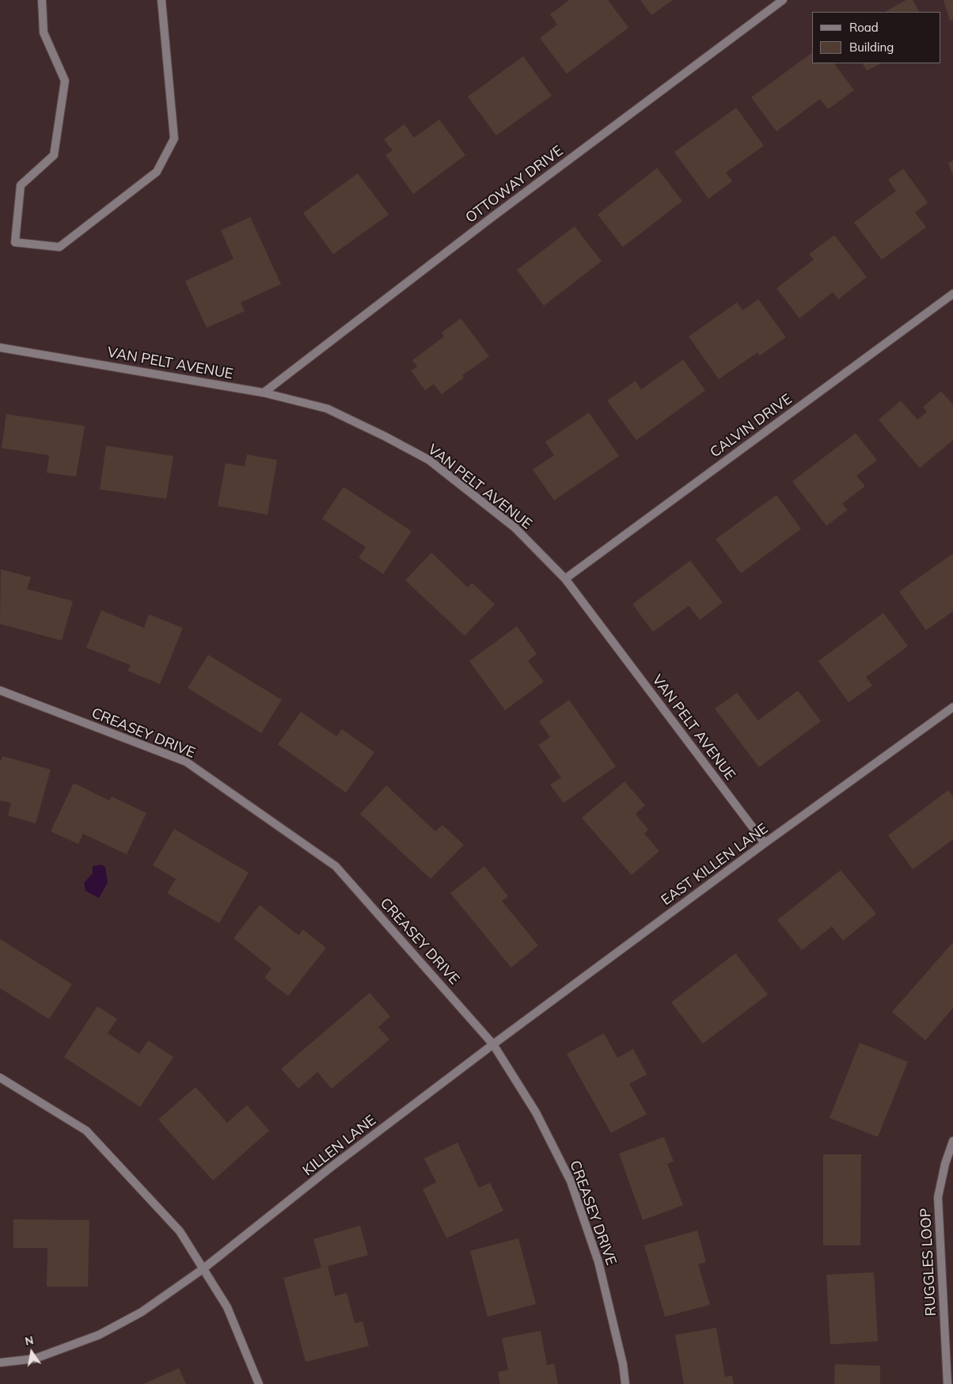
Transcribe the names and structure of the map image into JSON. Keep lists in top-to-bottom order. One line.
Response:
{"streets":{"street":["OTTOWAY DRIVE","VAN PELT AVENUE","CALVIN DRIVE","CREASEY DRIVE","EAST KILLEN LANE","KILLEN LANE","RUGGLES LOOP"]},"crossings":[["OTTOWAY DRIVE","VAN PELT AVENUE"],["VAN PELT AVENUE","CALVIN DRIVE"],["VAN PELT AVENUE","EAST KILLEN LANE"],["CREASEY DRIVE","EAST KILLEN LANE"],["CREASEY DRIVE","KILLEN LANE"],["EAST KILLEN LANE","KILLEN LANE"]],"legend":["Road","Building"],"north":"top"}
